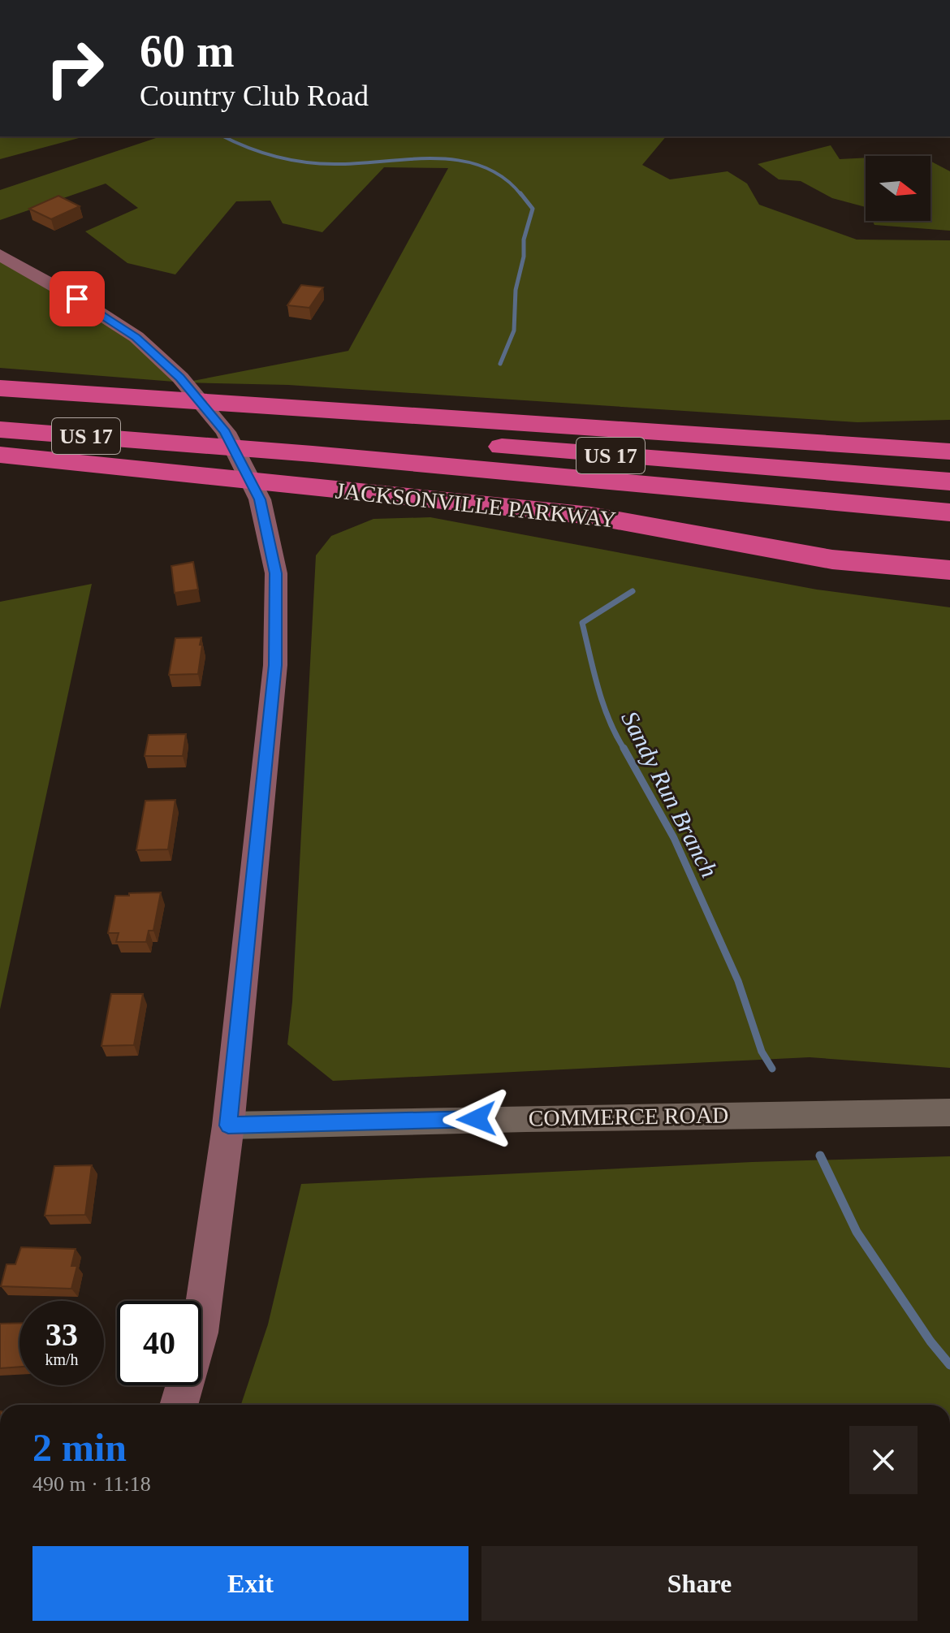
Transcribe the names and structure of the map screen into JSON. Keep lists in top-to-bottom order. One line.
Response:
{"streets":{"highway":["US 17","JACKSONVILLE PARKWAY"],"street":["COMMERCE ROAD"]},"water":["Sandy Run Branch"],"north":"right","page":{"turn":["60 m","Country Club Road"],"speed":"33 km/h","limit":"40","heading":["2 min","490 m · 11:18"],"buttons":["Exit","Share"]}}
